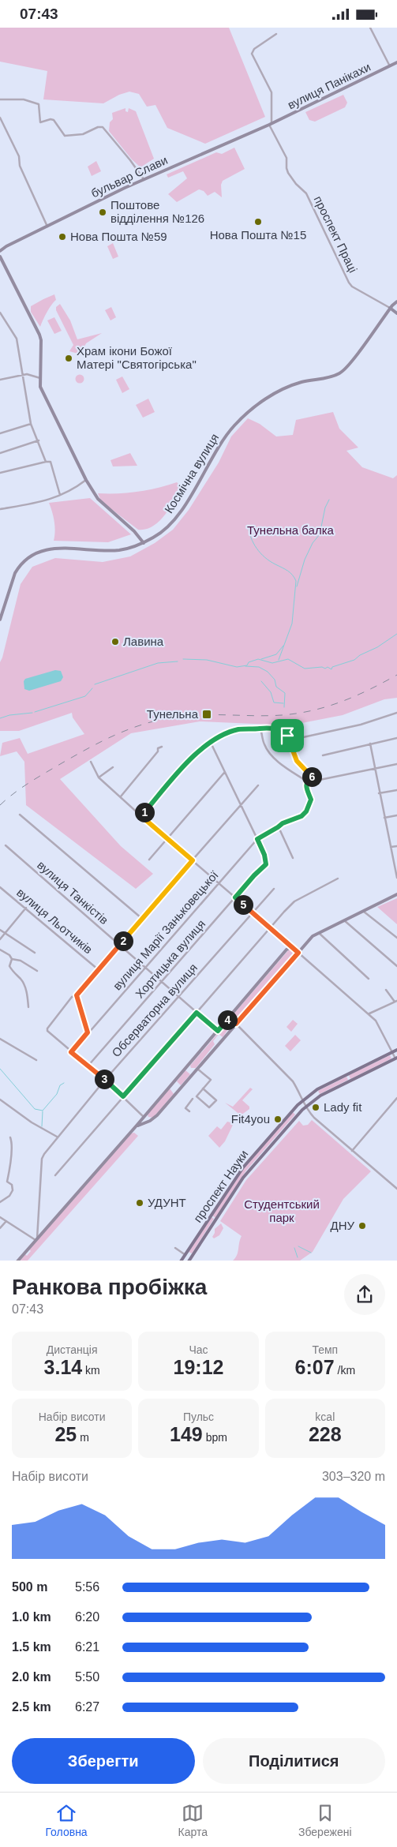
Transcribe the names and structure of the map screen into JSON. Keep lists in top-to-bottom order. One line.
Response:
{"streets":{"main road":["вулиця Панікахи","бульвар Слави","проспект Праці","Космічна вулиця","проспект Науки"],"street":["вулиця Танкістів","вулиця Льотчиків","вулиця Марії Заньковецької","Хортицька вулиця","Обсерваторна вулиця"]},"crossings":[["вулиця Панікахи","бульвар Слави"],["вулиця Панікахи","проспект Праці"],["бульвар Слави","проспект Праці"],["проспект Праці","Космічна вулиця"],["вулиця Танкістів","вулиця Марії Заньковецької"],["вулиця Танкістів","Хортицька вулиця"],["вулиця Танкістів","Обсерваторна вулиця"],["вулиця Марії Заньковецької","Хортицька вулиця"]],"parks":["Тунельна балка","Студентський парк"],"places":{"other":["Поштове відділення №126","Нова Пошта №15","Нова Пошта №59","Храм ікони Божої Матері \"Святогірська\"","Лавина","Lady fit","Fit4you","УДУНТ","ДНУ"],"transit":["Тунельна"]},"page":{"status":"07:43","pins":["6","1","5","2","4","3"],"heading":["Ранкова пробіжка","07:43"],"stats":[["Дистанція","3.14 km"],["Час","19:12"],["Темп","6:07 /km"],["Набір висоти","25 m"],["Пульс","149 bpm"],["kcal","228"]],"chart":["Набір висоти","303–320 m"],"list":[{"name":"500 m","note":"5:56"},{"name":"1.0 km","note":"6:20"},{"name":"1.5 km","note":"6:21"},{"name":"2.0 km","note":"5:50"},{"name":"2.5 km","note":"6:27"}],"buttons":["Зберегти","Поділитися"],"tabs":["Головна","Карта","Збережені"]}}
